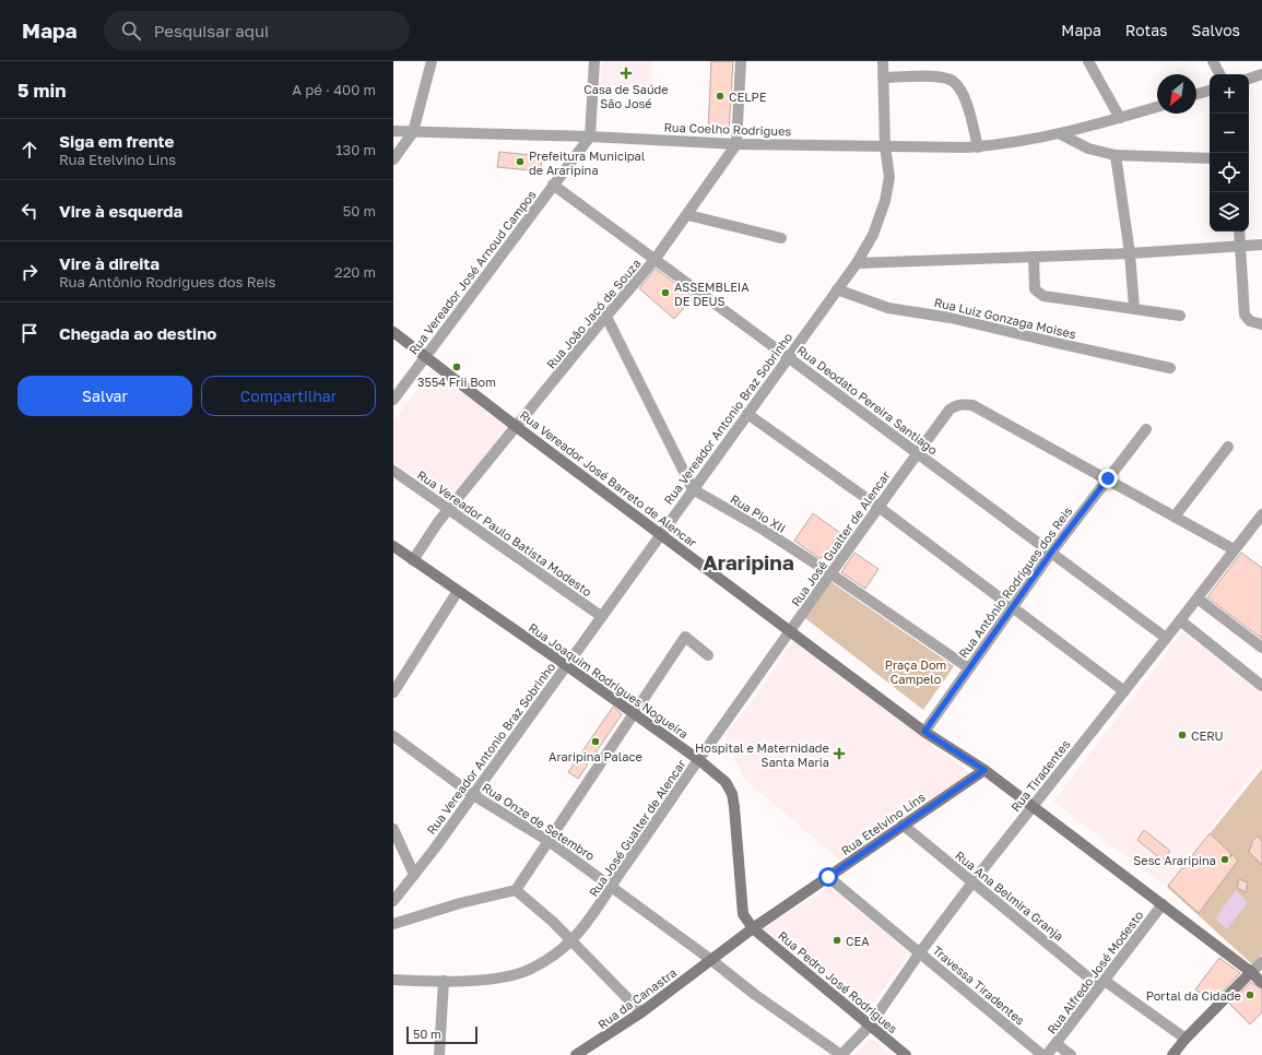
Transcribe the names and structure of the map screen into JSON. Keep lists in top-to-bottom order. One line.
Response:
{"streets":{"main road":["Rua Vereador José Barreto de Alencar","Rua Joaquim Rodrigues Nogueira","Rua Etelvino Lins","Rua Pedro José Rodrigues","Rua da Canastra"],"street":["Rua Coelho Rodrigues","Rua Vereador José Arnoud Campos","Rua João Jacó de Souza","Rua Luiz Gonzaga Moises","Rua Deodato Pereira Santiago","Rua Vereador Antonio Braz Sobrinho","Rua Pio XII","Rua Vereador Paulo Batista Modesto","Rua José Gualter de Alencar","Rua Antônio Rodrigues dos Reis","Rua Tiradentes","Rua Onze de Setembro","Rua Ana Belmira Granja","Rua Alfredo José Modesto","Travessa Tiradentes"]},"crossings":[["Rua Coelho Rodrigues","Rua Vereador José Arnoud Campos"],["Rua Coelho Rodrigues","Rua João Jacó de Souza"],["Rua Coelho Rodrigues","Rua Vereador Antonio Braz Sobrinho"],["Rua Vereador José Arnoud Campos","Rua Deodato Pereira Santiago"],["Rua Vereador José Arnoud Campos","Rua Vereador José Barreto de Alencar"],["Rua João Jacó de Souza","Rua Deodato Pereira Santiago"],["Rua João Jacó de Souza","Rua Vereador José Barreto de Alencar"],["Rua João Jacó de Souza","Rua Vereador Paulo Batista Modesto"],["Rua João Jacó de Souza","Rua Joaquim Rodrigues Nogueira"],["Rua Luiz Gonzaga Moises","Rua Vereador Antonio Braz Sobrinho"],["Rua Deodato Pereira Santiago","Rua Vereador Antonio Braz Sobrinho"],["Rua Deodato Pereira Santiago","Rua José Gualter de Alencar"],["Rua Deodato Pereira Santiago","Rua Antônio Rodrigues dos Reis"],["Rua Deodato Pereira Santiago","Rua Tiradentes"],["Rua Vereador Antonio Braz Sobrinho","Rua Vereador José Barreto de Alencar"],["Rua Vereador Antonio Braz Sobrinho","Rua Pio XII"],["Rua Vereador Antonio Braz Sobrinho","Rua Vereador Paulo Batista Modesto"],["Rua Vereador Antonio Braz Sobrinho","Rua Joaquim Rodrigues Nogueira"],["Rua Vereador Antonio Braz Sobrinho","Rua Onze de Setembro"],["Rua Vereador José Barreto de Alencar","Rua José Gualter de Alencar"],["Rua Vereador José Barreto de Alencar","Rua Antônio Rodrigues dos Reis"],["Rua Vereador José Barreto de Alencar","Rua Tiradentes"],["Rua Vereador José Barreto de Alencar","Rua Etelvino Lins"],["Rua Vereador José Barreto de Alencar","Rua Alfredo José Modesto"],["Rua Pio XII","Rua José Gualter de Alencar"],["Rua Pio XII","Rua Antônio Rodrigues dos Reis"],["Rua José Gualter de Alencar","Rua Antônio Rodrigues dos Reis"],["Rua José Gualter de Alencar","Rua Joaquim Rodrigues Nogueira"],["Rua José Gualter de Alencar","Rua Onze de Setembro"],["Rua Joaquim Rodrigues Nogueira","Rua Etelvino Lins"],["Rua Joaquim Rodrigues Nogueira","Rua Pedro José Rodrigues"],["Rua Tiradentes","Rua Onze de Setembro"],["Rua Tiradentes","Rua Ana Belmira Granja"],["Rua Tiradentes","Rua Pedro José Rodrigues"],["Rua Tiradentes","Travessa Tiradentes"],["Rua Onze de Setembro","Rua Etelvino Lins"],["Rua Onze de Setembro","Rua da Canastra"],["Rua Etelvino Lins","Rua Ana Belmira Granja"],["Rua Etelvino Lins","Rua Pedro José Rodrigues"],["Rua Etelvino Lins","Travessa Tiradentes"],["Rua Etelvino Lins","Rua da Canastra"],["Rua Ana Belmira Granja","Rua Alfredo José Modesto"]],"districts":["Araripina"],"parks":["Praça Dom Campelo"],"places":{"health":["Casa de Saúde São José","Hospital e Maternidade Santa Maria"],"other":["CELPE","Prefeitura Municipal de Araripina","ASSEMBLEIA DE DEUS","3554 Frii Bom","CERU","Araripina Palace","Sesc Araripina","CEA","Portal da Cidade"]},"scale_bar":"50 m","north":"bottom left","page":{"header":"Mapa","search":"Pesquisar aqui","nav":["Mapa","Rotas","Salvos"],"heading":["5 min","A pé · 400 m"],"map_buttons":["+","−"],"list":[["Siga em frente","Rua Etelvino Lins","130 m"],["Vire à esquerda","50 m"],["Vire à direita","Rua Antônio Rodrigues dos Reis","220 m"],"Chegada ao destino"],"buttons":["Salvar","Compartilhar"],"scale":"50 m"}}
